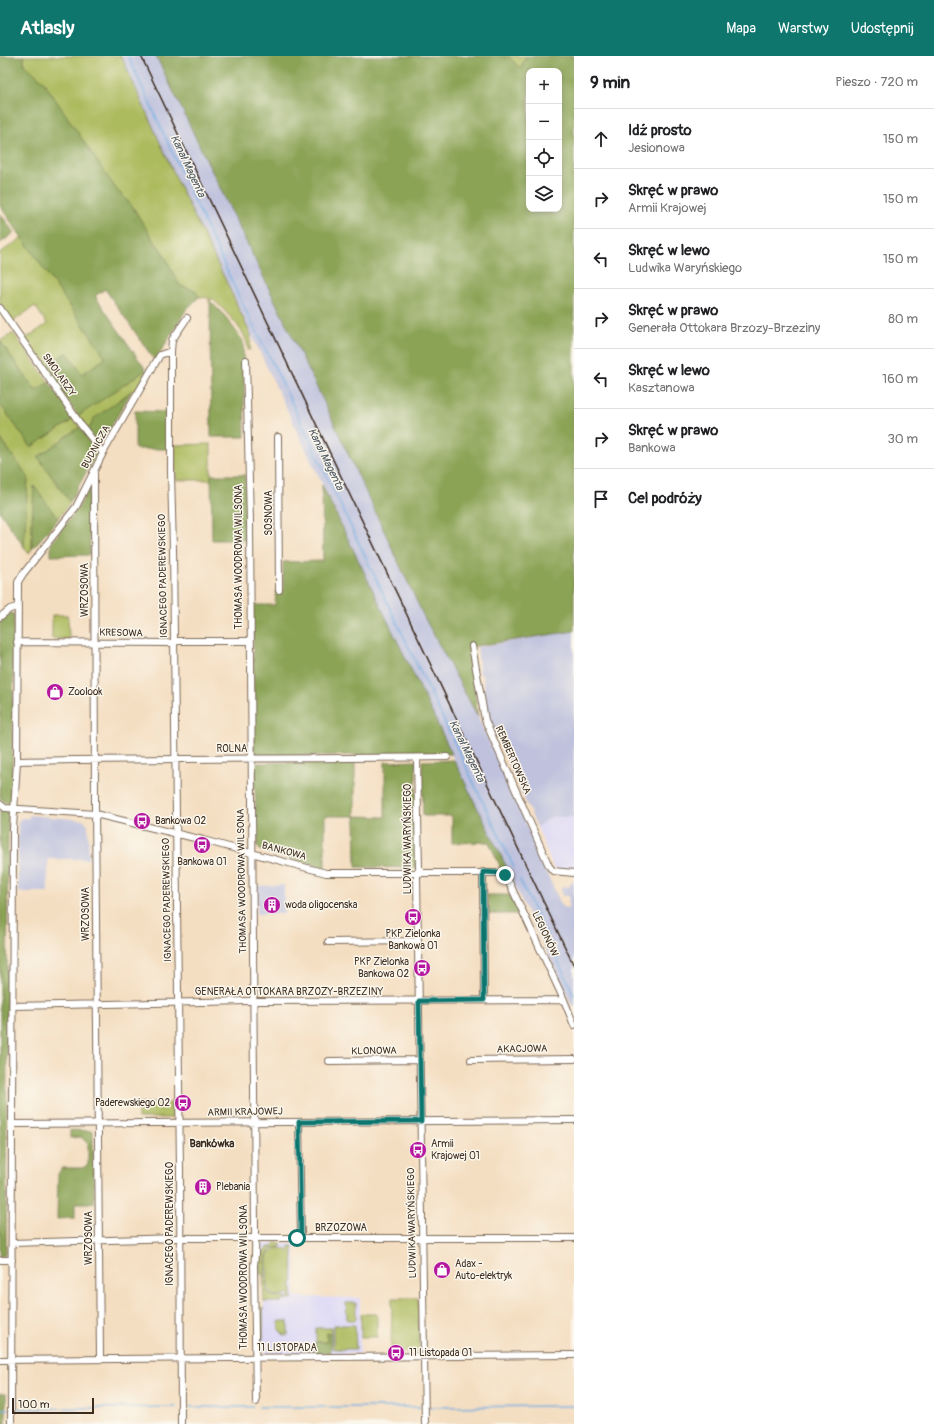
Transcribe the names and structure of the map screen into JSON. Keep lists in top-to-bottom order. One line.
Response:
{"streets":{"street":["SMOLARZY","BUDNICZA","SOSNOWA","THOMASA WOODROWA WILSONA","IGNACEGO PADEREWSKIEGO","WRZOSOWA","KRESOWA","ROLNA","REMBERTOWSKA","LUDWIKA WARYŃSKIEGO","BANKOWA","LEGIONÓW","GENERAŁA OTTOKARA BRZOZY-BRZEZINY","AKACJOWA","KLONOWA","ARMII KRAJOWEJ","BRZOZOWA","11 LISTOPADA"]},"crossings":[["SMOLARZY","BUDNICZA"],["BUDNICZA","IGNACEGO PADEREWSKIEGO"],["BUDNICZA","WRZOSOWA"],["THOMASA WOODROWA WILSONA","KRESOWA"],["THOMASA WOODROWA WILSONA","ROLNA"],["THOMASA WOODROWA WILSONA","BANKOWA"],["THOMASA WOODROWA WILSONA","GENERAŁA OTTOKARA BRZOZY-BRZEZINY"],["THOMASA WOODROWA WILSONA","ARMII KRAJOWEJ"],["THOMASA WOODROWA WILSONA","BRZOZOWA"],["THOMASA WOODROWA WILSONA","11 LISTOPADA"],["IGNACEGO PADEREWSKIEGO","KRESOWA"],["IGNACEGO PADEREWSKIEGO","ROLNA"],["IGNACEGO PADEREWSKIEGO","BANKOWA"],["IGNACEGO PADEREWSKIEGO","GENERAŁA OTTOKARA BRZOZY-BRZEZINY"],["IGNACEGO PADEREWSKIEGO","ARMII KRAJOWEJ"],["IGNACEGO PADEREWSKIEGO","BRZOZOWA"],["IGNACEGO PADEREWSKIEGO","11 LISTOPADA"],["WRZOSOWA","KRESOWA"],["WRZOSOWA","ROLNA"],["WRZOSOWA","BANKOWA"],["WRZOSOWA","GENERAŁA OTTOKARA BRZOZY-BRZEZINY"],["WRZOSOWA","ARMII KRAJOWEJ"],["WRZOSOWA","BRZOZOWA"],["WRZOSOWA","11 LISTOPADA"],["ROLNA","LUDWIKA WARYŃSKIEGO"],["LUDWIKA WARYŃSKIEGO","BANKOWA"],["LUDWIKA WARYŃSKIEGO","GENERAŁA OTTOKARA BRZOZY-BRZEZINY"],["LUDWIKA WARYŃSKIEGO","KLONOWA"],["LUDWIKA WARYŃSKIEGO","ARMII KRAJOWEJ"],["LUDWIKA WARYŃSKIEGO","BRZOZOWA"],["LUDWIKA WARYŃSKIEGO","11 LISTOPADA"],["BANKOWA","LEGIONÓW"],["LEGIONÓW","GENERAŁA OTTOKARA BRZOZY-BRZEZINY"]],"districts":["Bankówka"],"water":["Kanał Magenta"],"places":{"shop":["Zoolook","Adax - Auto-elektryk"],"bus stop":["Bankowa 02","Bankowa 01","PKP Zielonka Bankowa 01","PKP Zielonka Bankowa 02","Paderewskiego 02","Armii Krajowej 01","11 Listopada 01"],"building":["woda oligocenska","Plebania"]},"scale_bar":"100 m","page":{"header":"Atlasly","nav":["Mapa","Warstwy","Udostępnij"],"heading":["9 min","Pieszo · 720 m"],"map_buttons":["+","−"],"list":[["Idź prosto","Jesionowa","150 m"],["Skręć w prawo","Armii Krajowej","150 m"],["Skręć w lewo","Ludwika Waryńskiego","150 m"],["Skręć w prawo","Generała Ottokara Brzozy-Brzeziny","80 m"],["Skręć w lewo","Kasztanowa","160 m"],["Skręć w prawo","Bankowa","30 m"],"Cel podróży"],"scale":"100 m"}}
